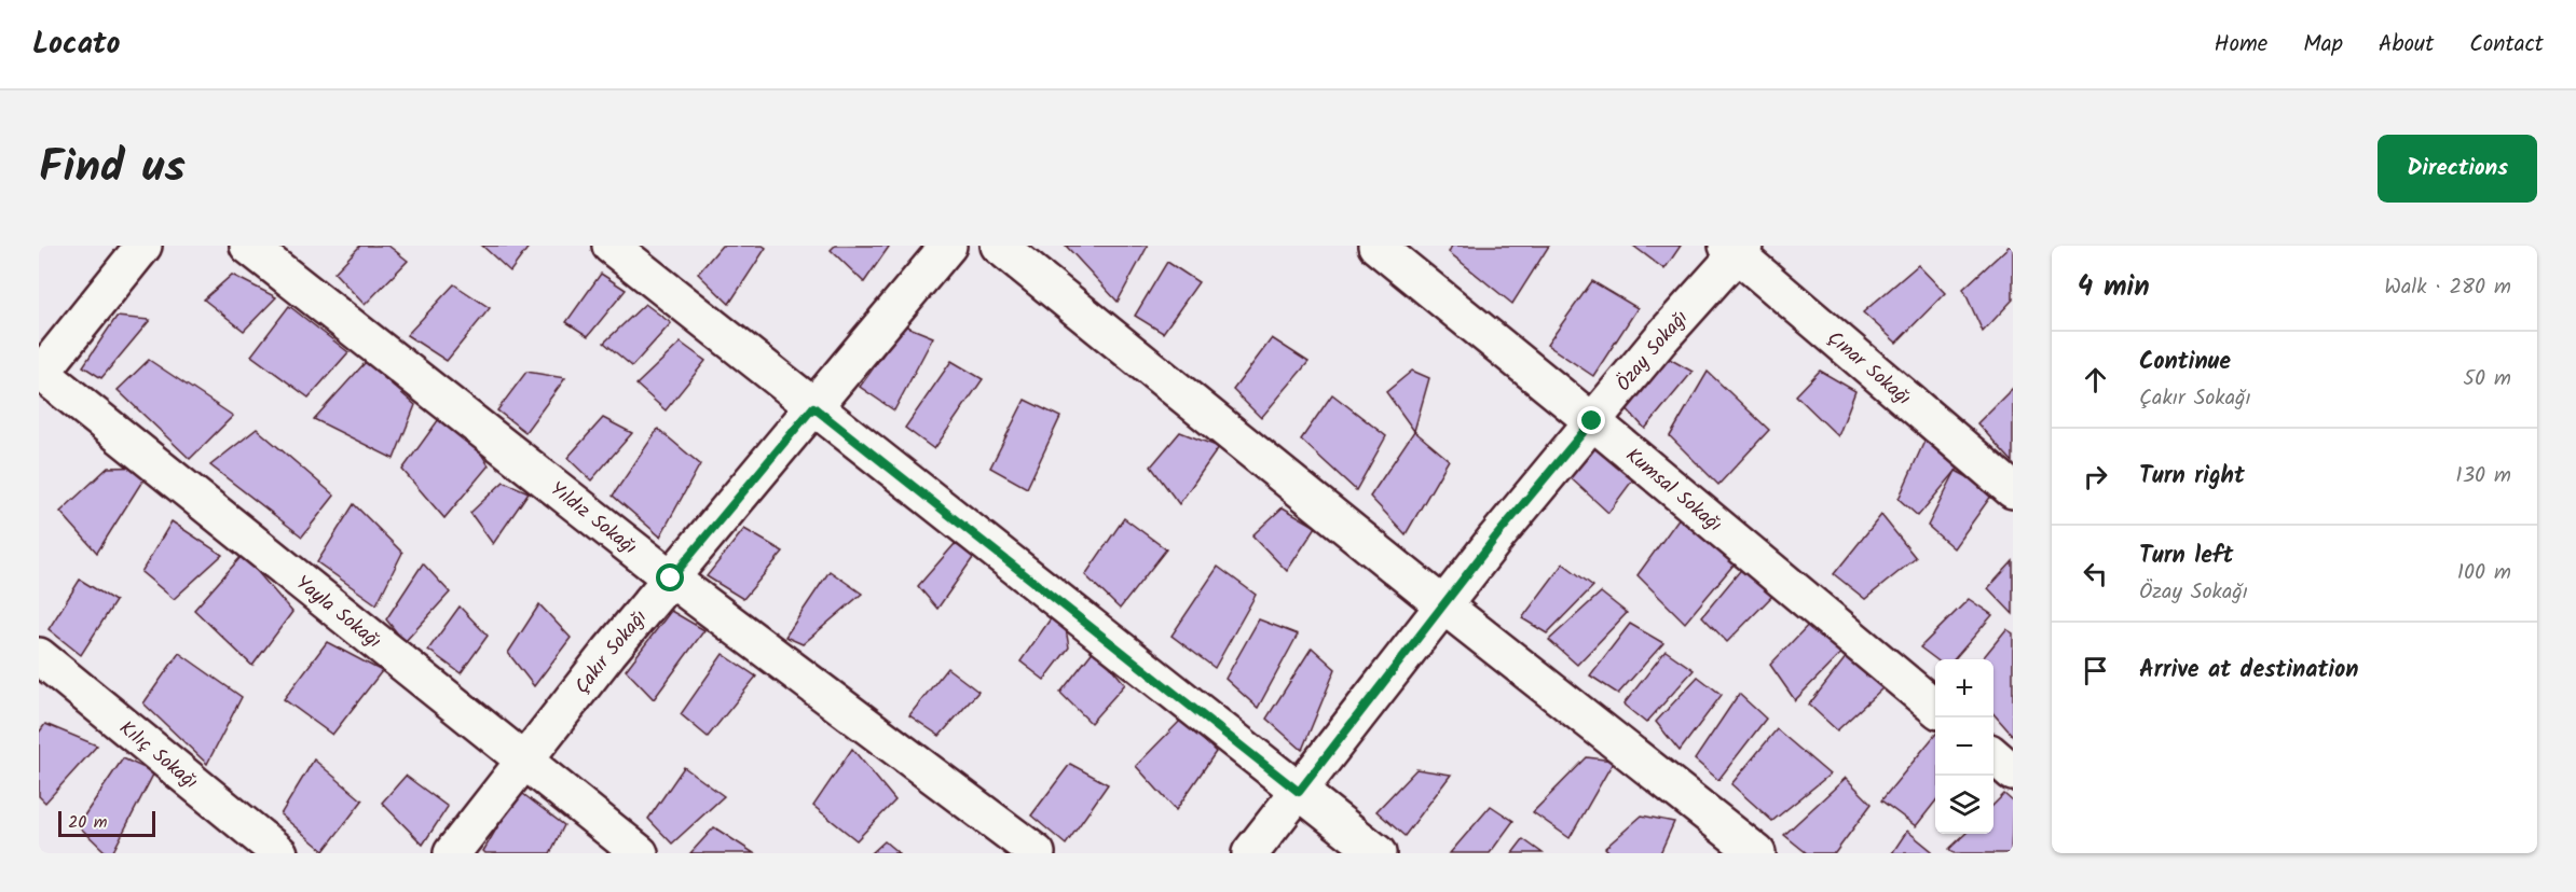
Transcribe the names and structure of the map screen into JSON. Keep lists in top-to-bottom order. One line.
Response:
{"streets":{"street":["Özay Sokağı","Çınar Sokağı","Kumsal Sokağı","Yıldız Sokağı","Yayla Sokağı","Çakır Sokağı","Kılıç Sokağı"]},"crossings":[["Özay Sokağı","Çınar Sokağı"],["Özay Sokağı","Kumsal Sokağı"],["Yıldız Sokağı","Çakır Sokağı"],["Yayla Sokağı","Çakır Sokağı"]],"scale_bar":"20 m","page":{"header":"Locato","nav":["Home","Map","About","Contact"],"title":"Find us","buttons":"Directions","heading":["4 min","Walk · 280 m"],"list":[["Continue","Çakır Sokağı","50 m"],["Turn right","130 m"],["Turn left","Özay Sokağı","100 m"],"Arrive at destination"],"map_buttons":["+","−"],"scale":"20 m"}}
